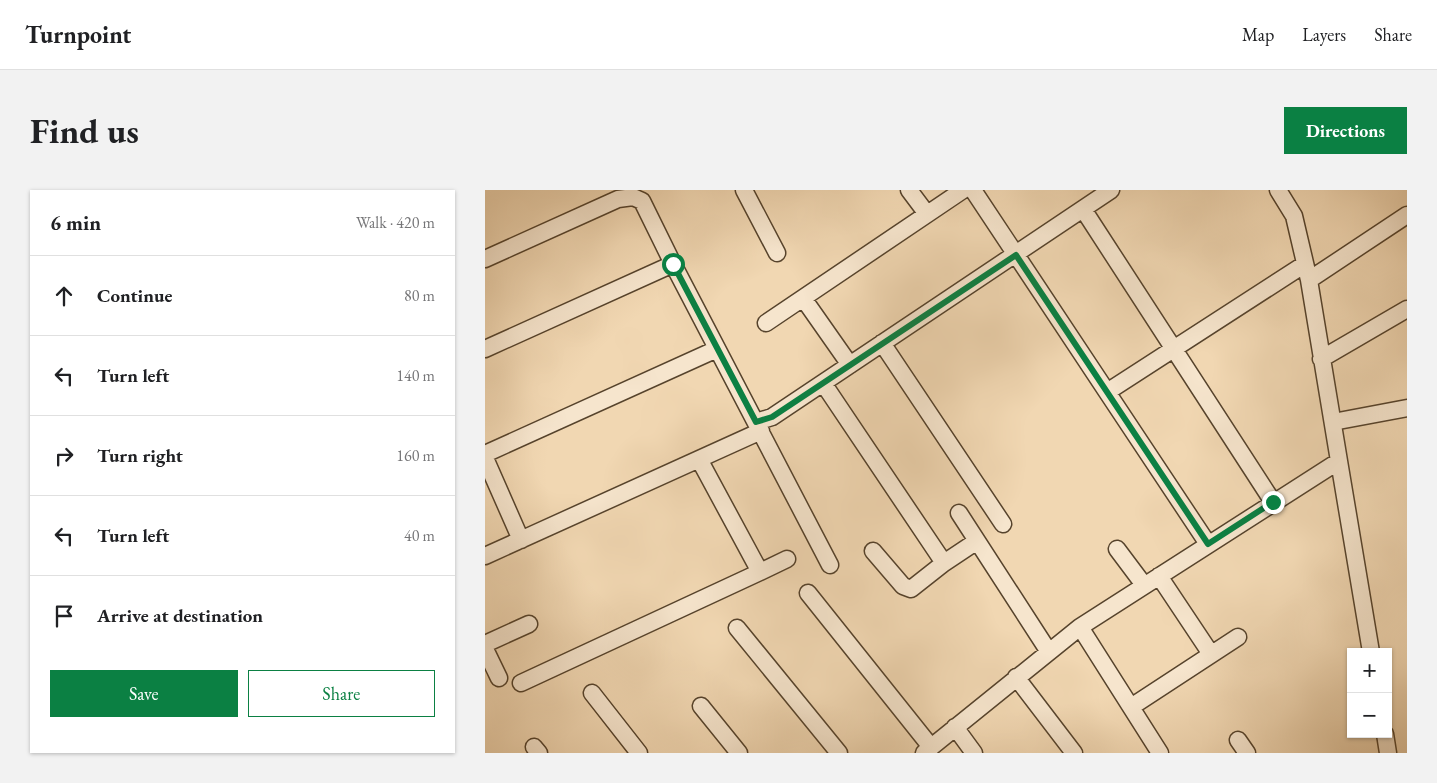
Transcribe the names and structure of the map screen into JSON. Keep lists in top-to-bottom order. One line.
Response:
{"page":{"header":"Turnpoint","nav":["Map","Layers","Share"],"buttons":["Directions",["Save","Share"]],"title":"Find us","heading":["6 min","Walk · 420 m"],"list":[["Continue","80 m"],["Turn left","140 m"],["Turn right","160 m"],["Turn left","40 m"],"Arrive at destination"],"map_buttons":["+","−"]}}
